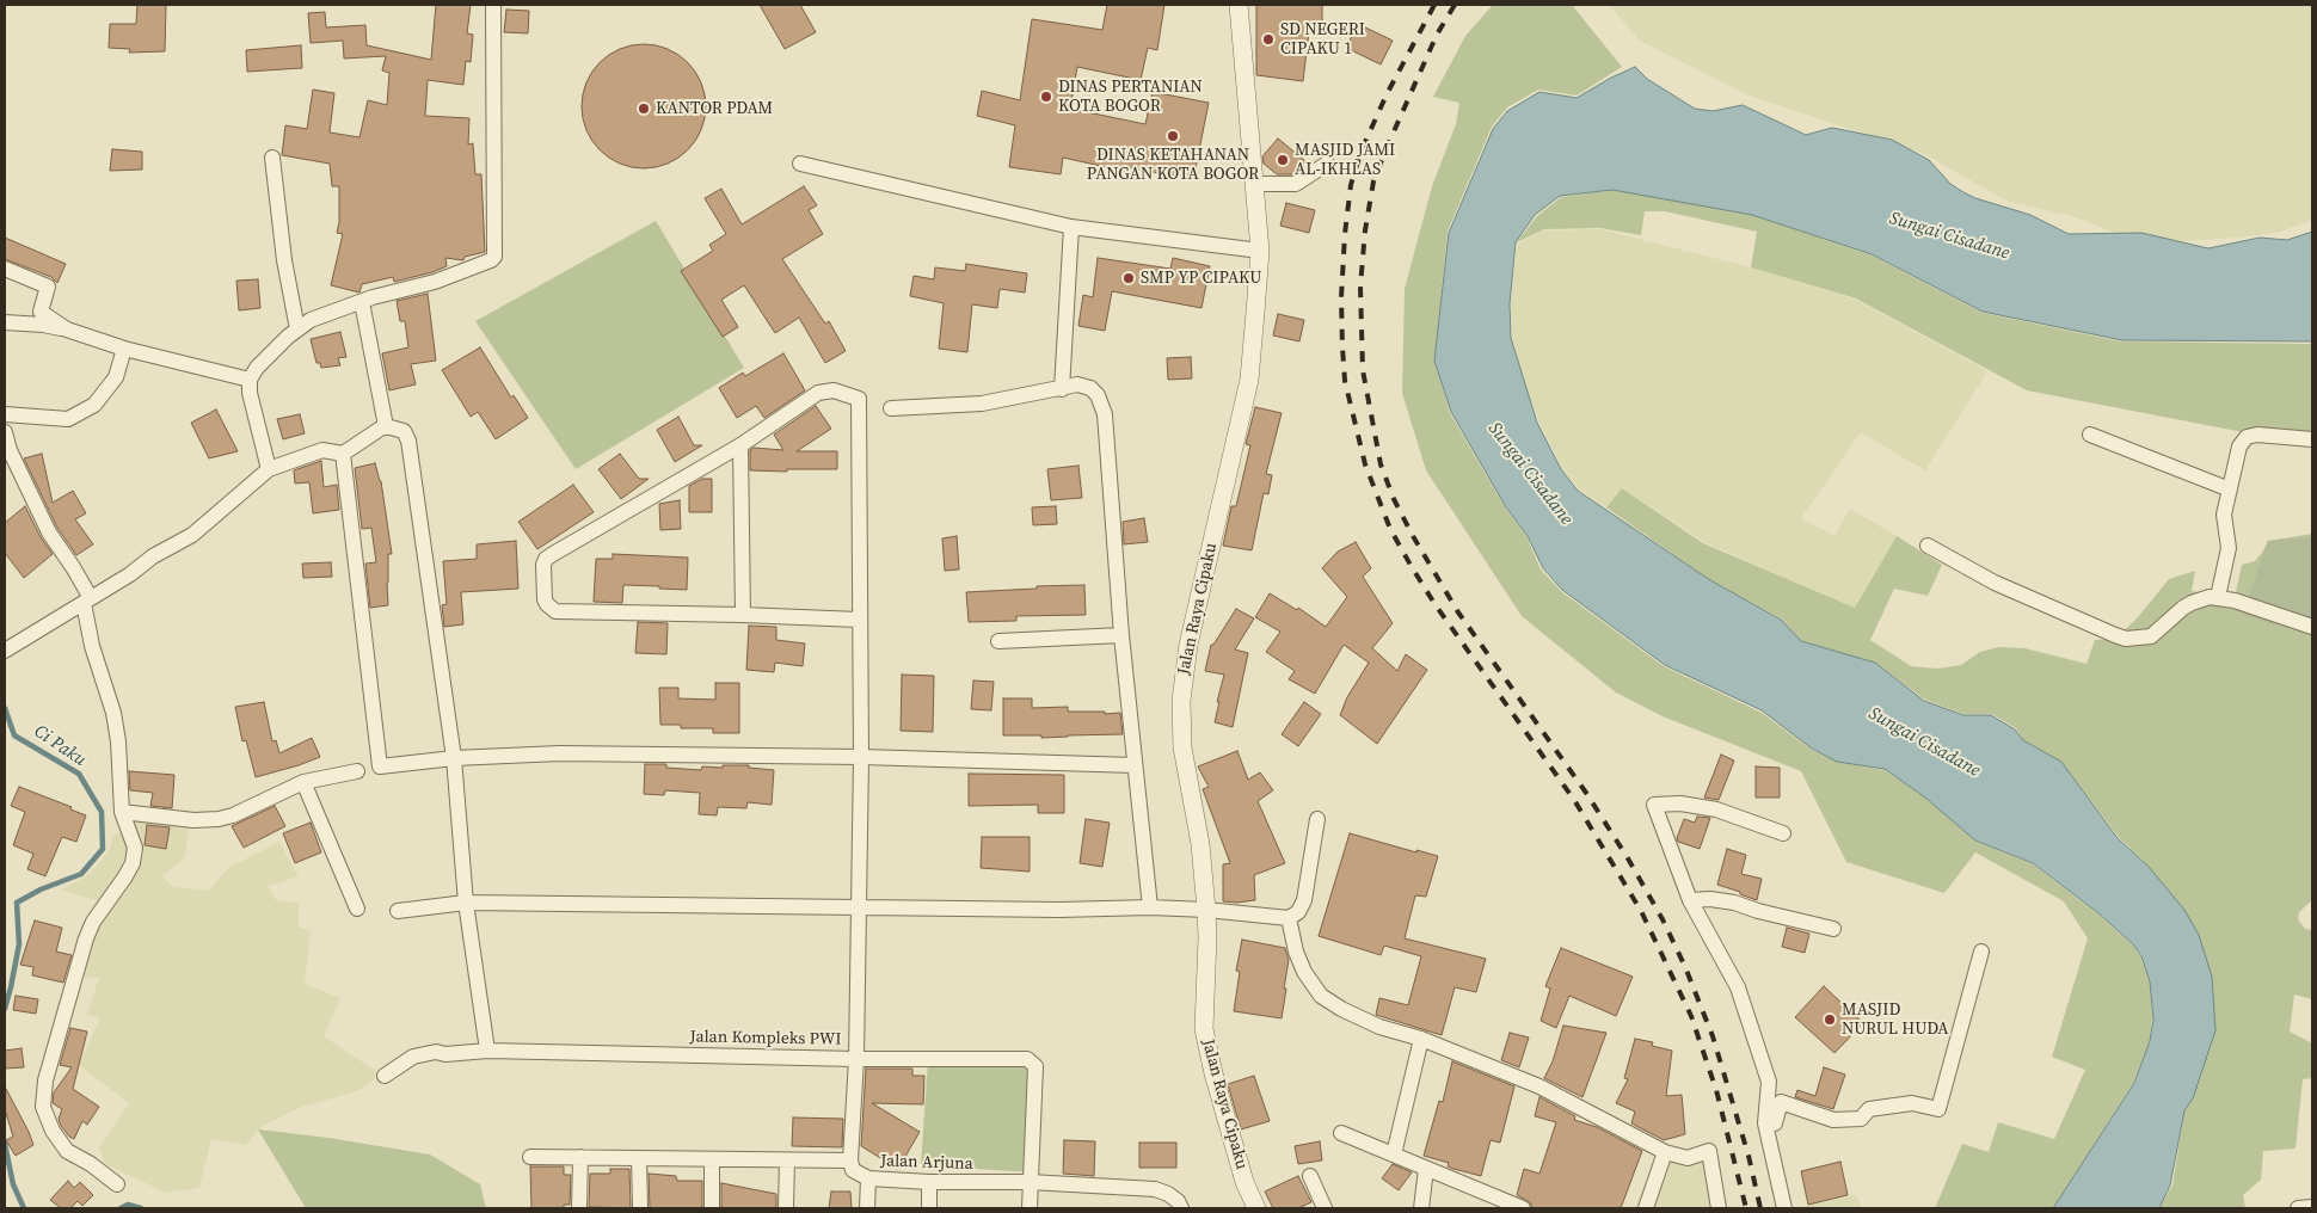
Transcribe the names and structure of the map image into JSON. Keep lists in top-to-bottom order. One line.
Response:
{"streets":{"street":["Jalan Raya Cipaku","Jalan Kompleks PWI","Jalan Arjuna"]},"crossings":[["Jalan Kompleks PWI","Jalan Arjuna"]],"water":["Sungai Cisadane","Ci Paku"],"places":["SD NEGERI CIPAKU 1","DINAS PERTANIAN KOTA BOGOR","KANTOR PDAM","DINAS KETAHANAN PANGAN KOTA BOGOR","MASJID JAMI AL-IKHLAS","SMP YP CIPAKU","MASJID NURUL HUDA"]}
